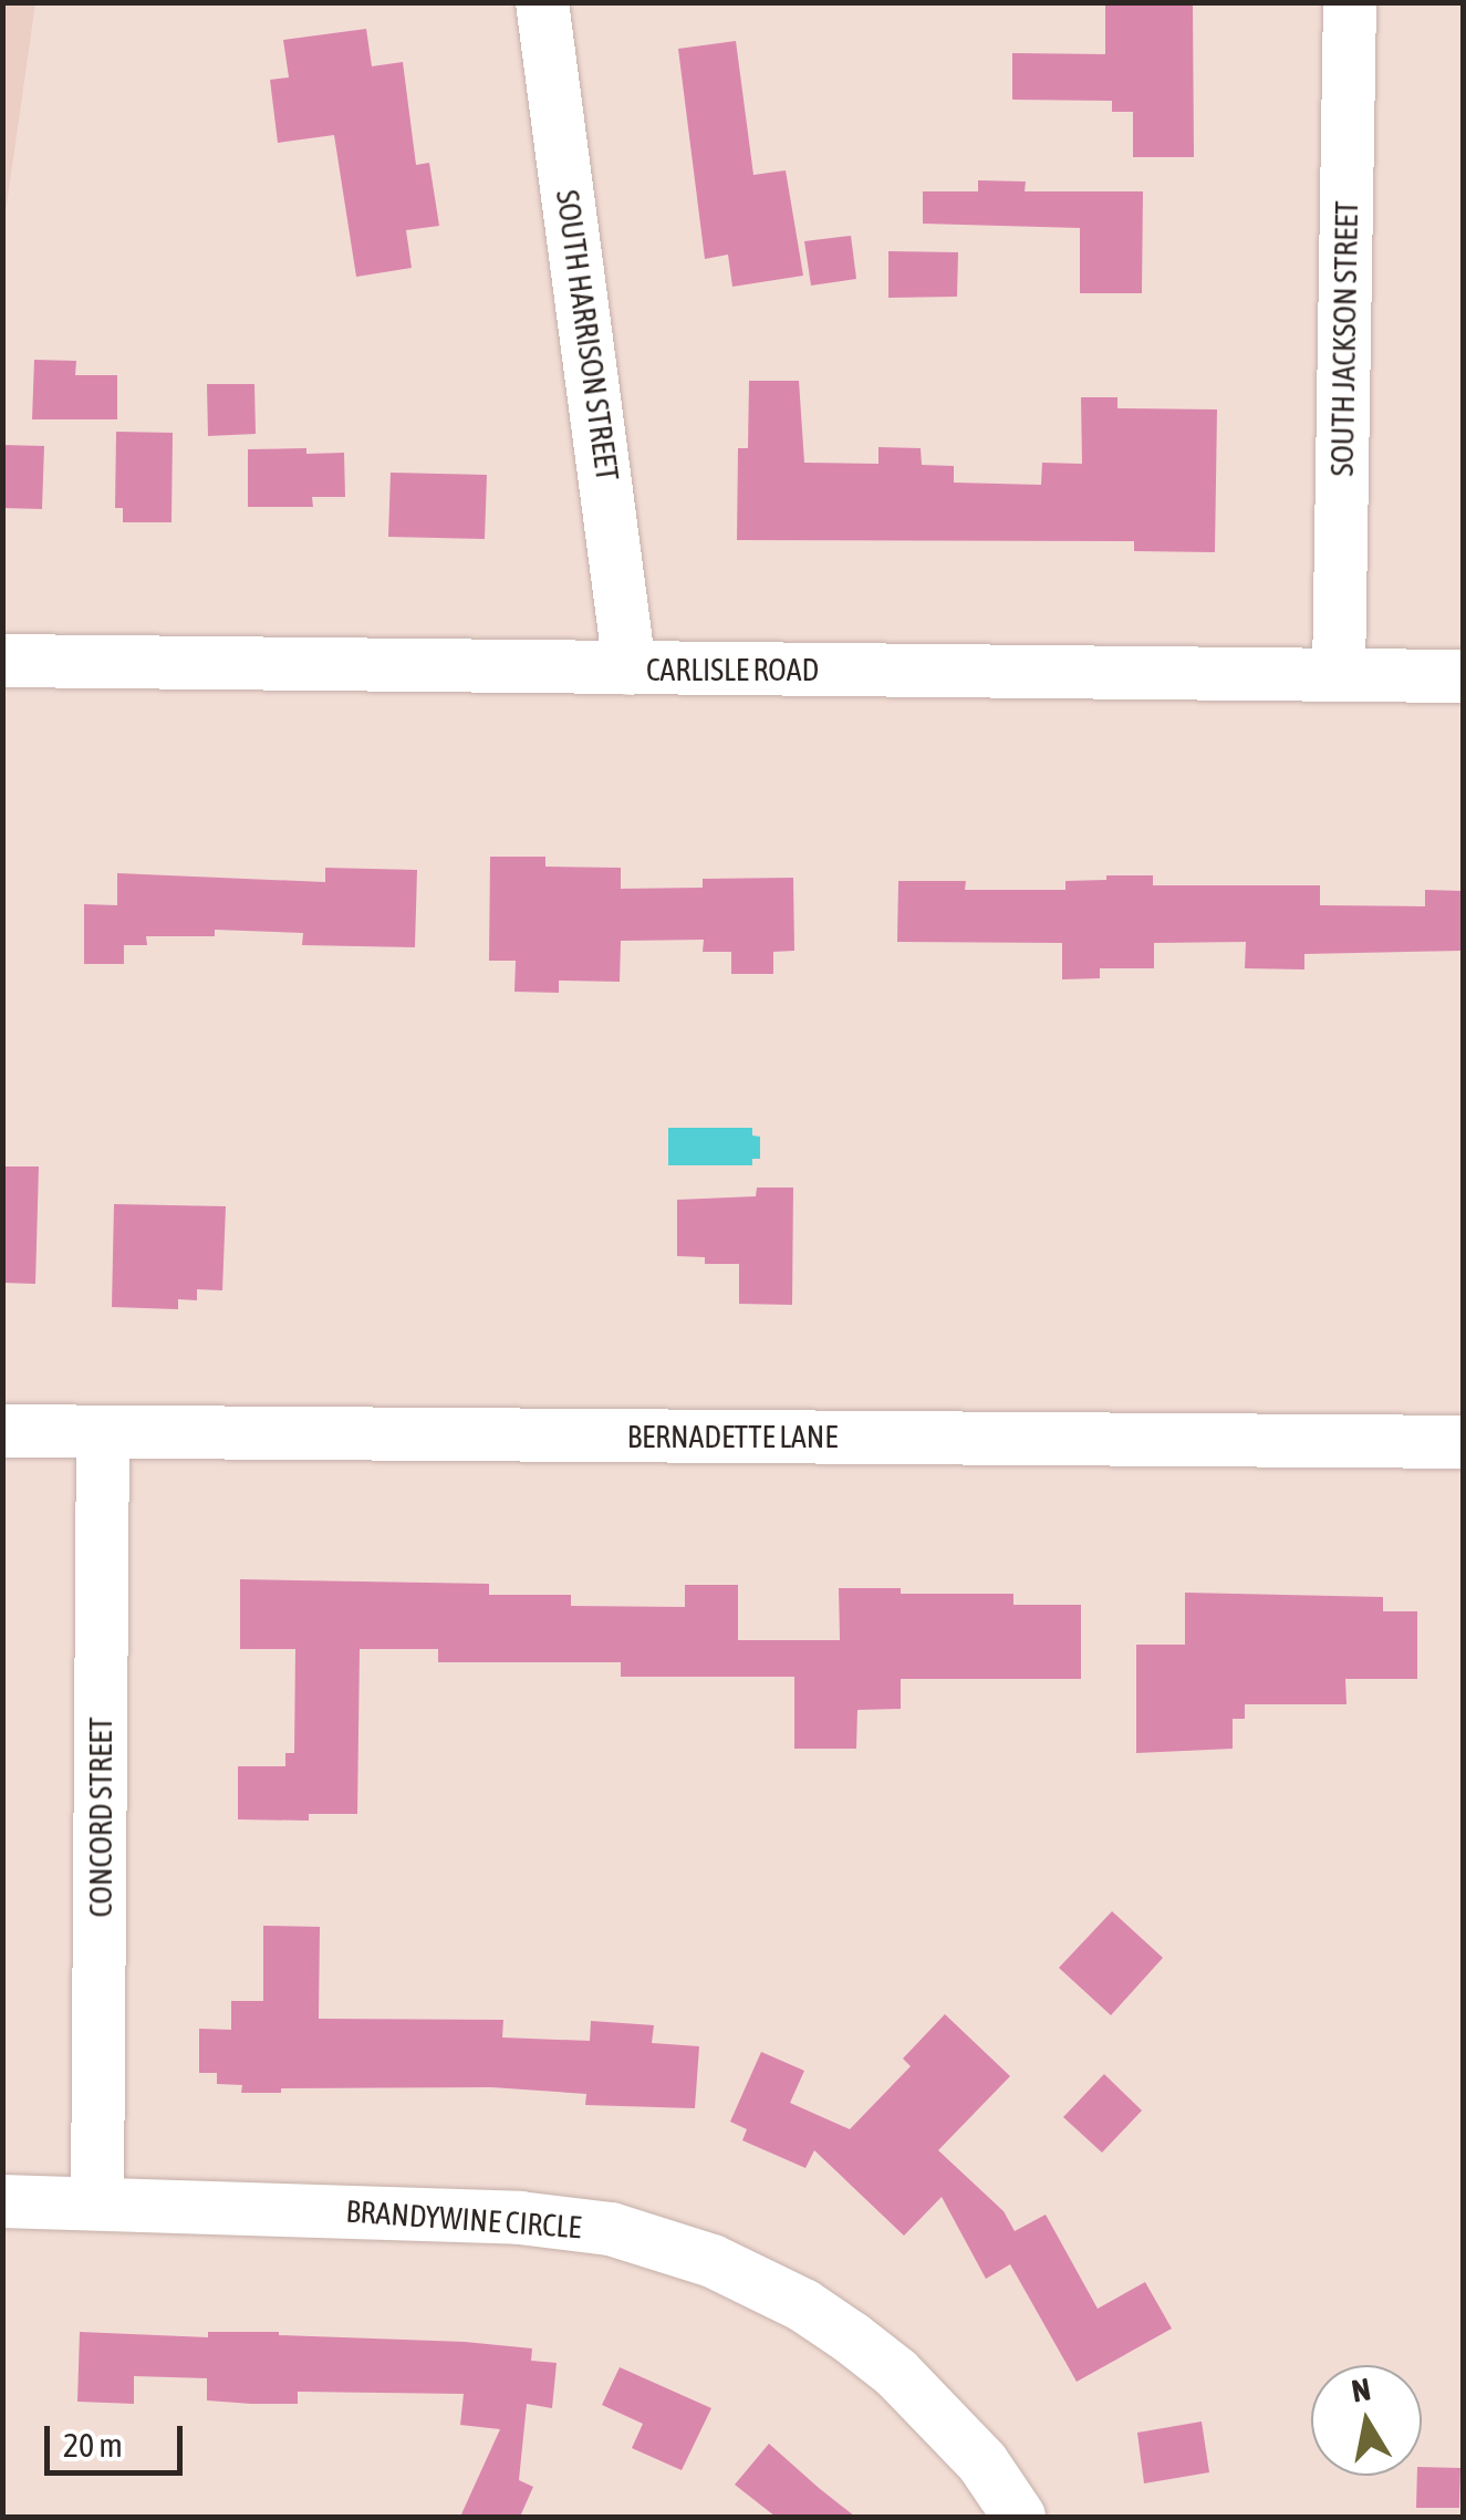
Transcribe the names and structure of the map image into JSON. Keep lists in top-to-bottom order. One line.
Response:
{"streets":{"street":["SOUTH HARRISON STREET","SOUTH JACKSON STREET","CARLISLE ROAD","BERNADETTE LANE","CONCORD STREET","BRANDYWINE CIRCLE"]},"crossings":[["SOUTH HARRISON STREET","CARLISLE ROAD"],["SOUTH JACKSON STREET","CARLISLE ROAD"],["BERNADETTE LANE","CONCORD STREET"],["CONCORD STREET","BRANDYWINE CIRCLE"]],"scale_bar":"20 m","north":"top"}
